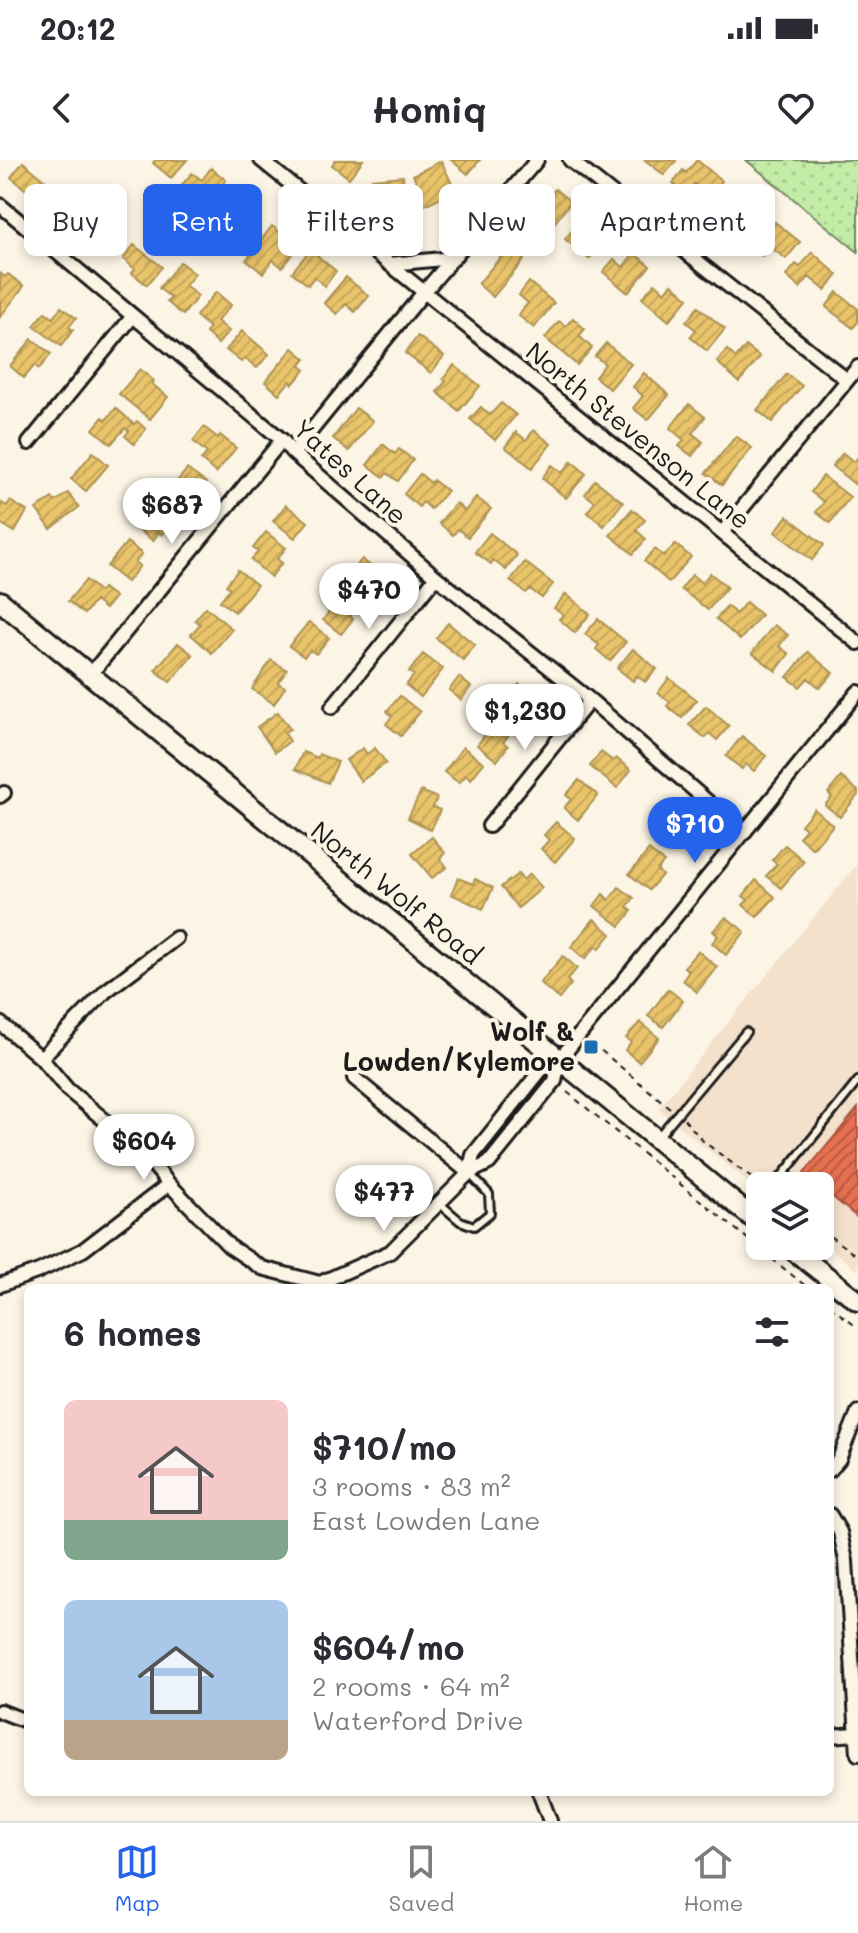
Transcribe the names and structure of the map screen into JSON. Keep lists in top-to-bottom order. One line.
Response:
{"streets":{"main road":["North Wolf Road"],"street":["North Stevenson Lane","Yates Lane"]},"places":{"transit":["Wolf & Lowden/Kylemore"]},"page":{"status":"20:12","header":"Homiq","chip":["Buy","Rent","Filters","New","Apartment"],"price":["$687","$470","$1,230","$710","$604","$477"],"heading":"6 homes","list":[{"name":"$710/mo","note":"3 rooms · 83 m² · East Lowden Lane"},{"name":"$604/mo","note":"2 rooms · 64 m² · Waterford Drive"}],"tabs":["Map","Saved","Home"]}}
